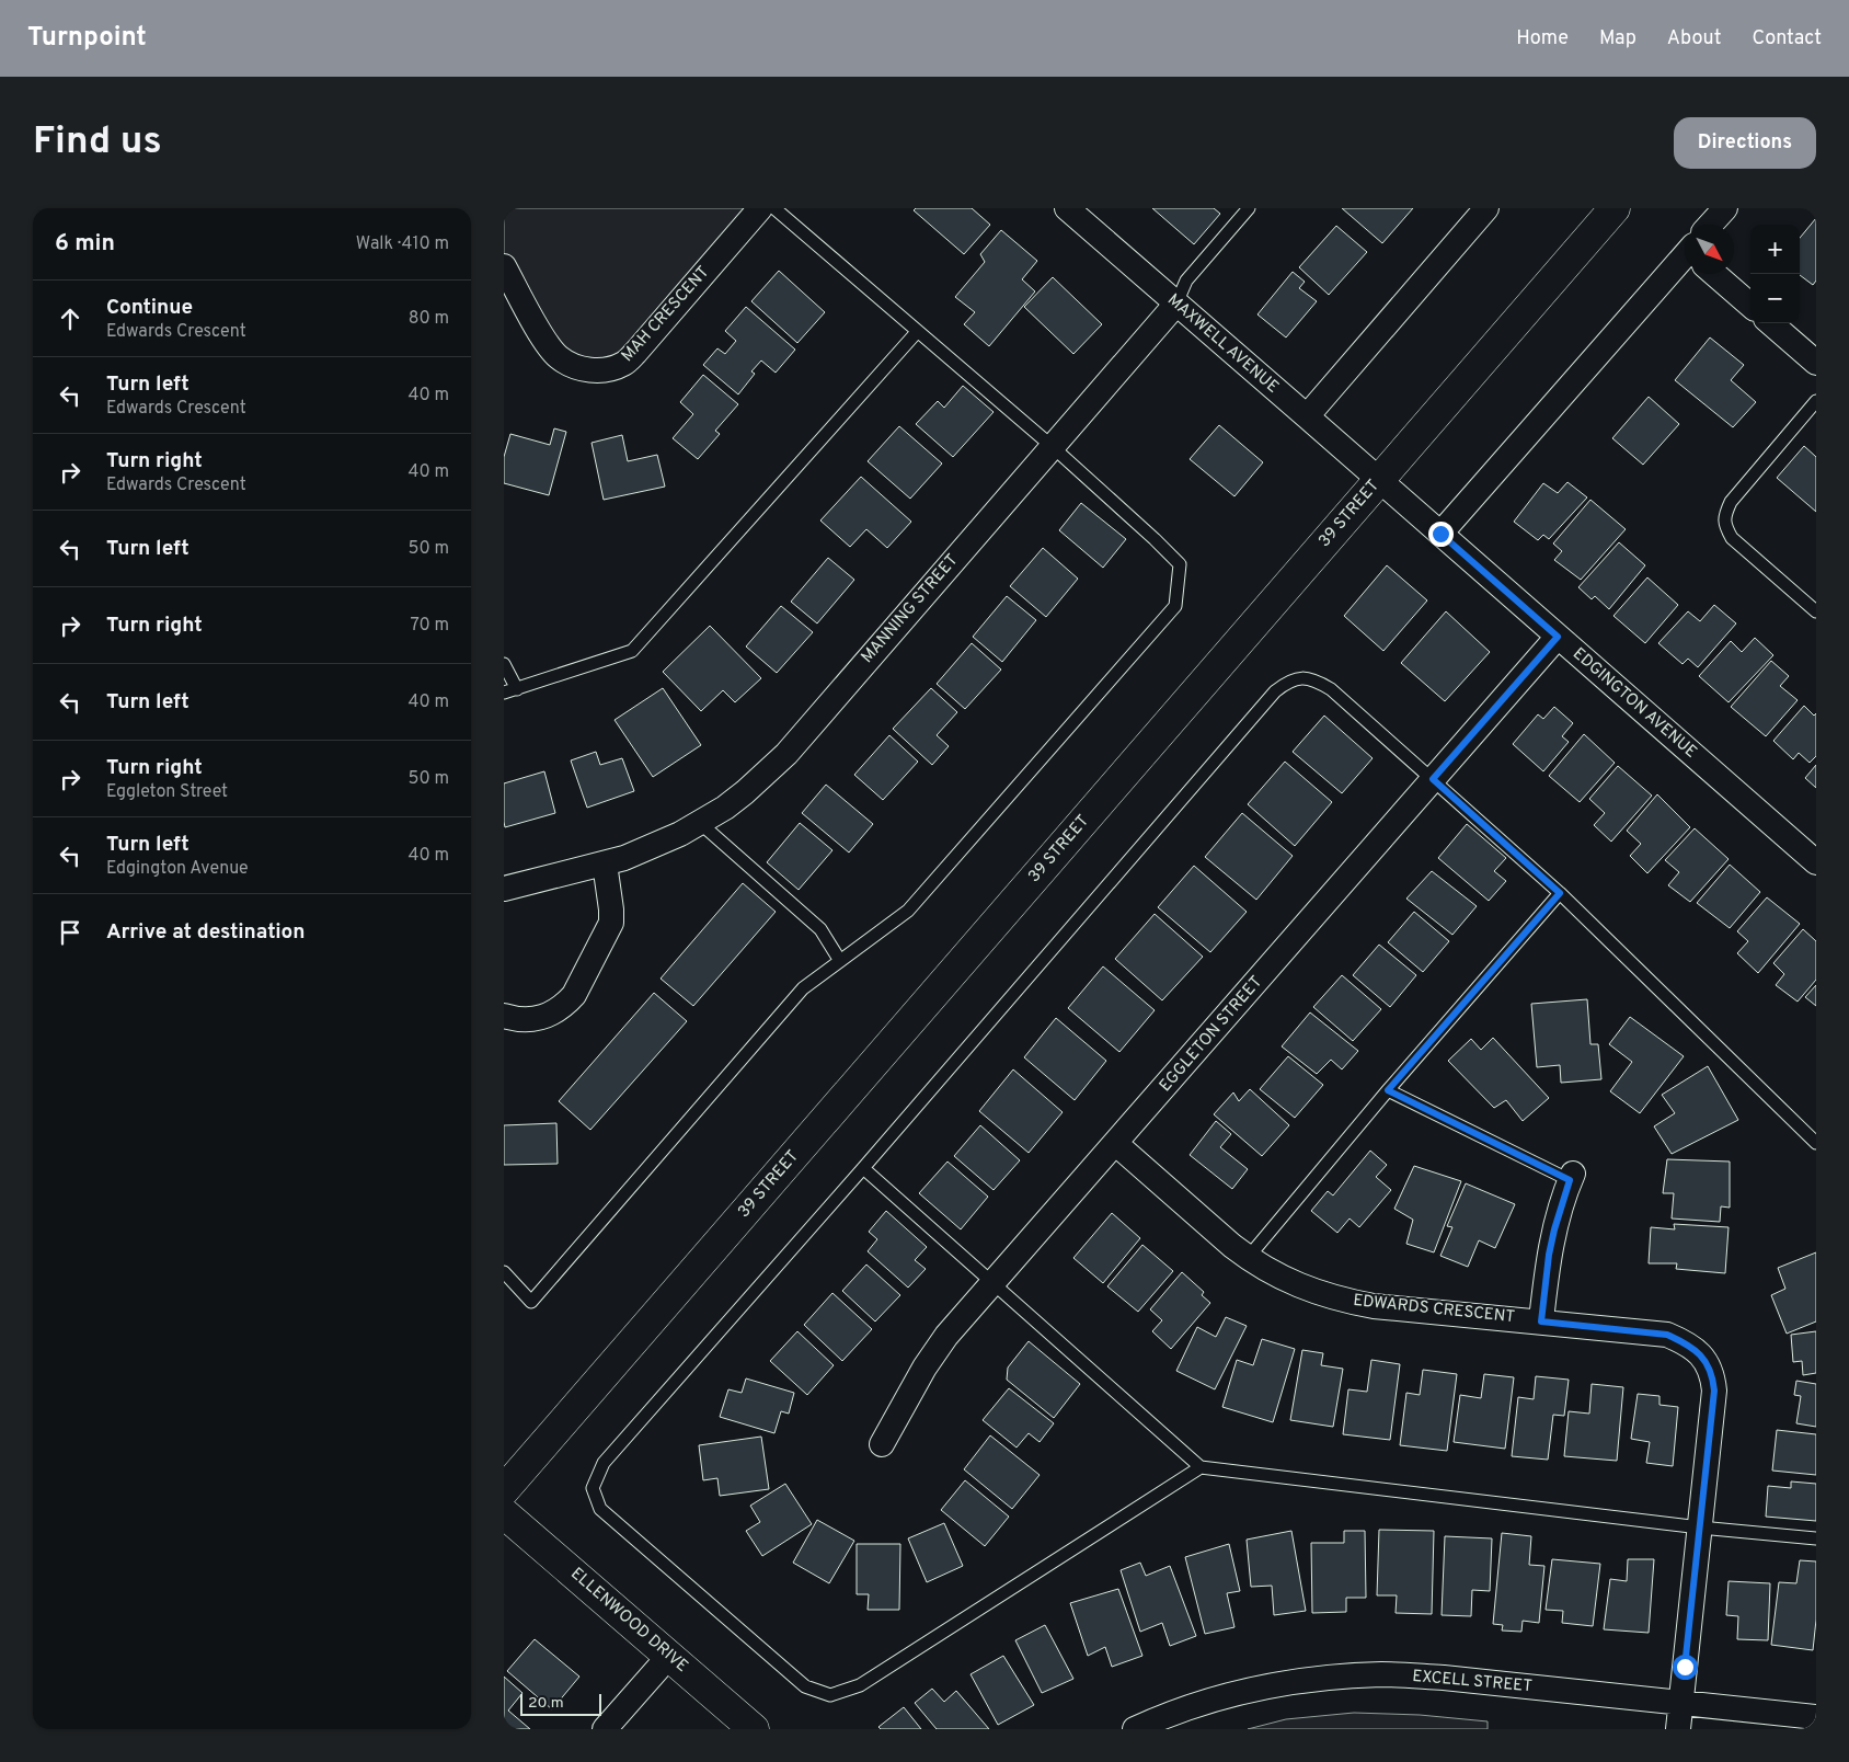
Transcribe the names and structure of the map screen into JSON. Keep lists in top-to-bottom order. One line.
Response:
{"streets":{"street":["MAH CRESCENT","MAXWELL AVENUE","39 STREET","MANNING STREET","EDGINGTON AVENUE","EGGLETON STREET","EDWARDS CRESCENT","ELLENWOOD DRIVE","EXCELL STREET"]},"crossings":[["MAXWELL AVENUE","39 STREET"],["MAXWELL AVENUE","MANNING STREET"],["MAXWELL AVENUE","EDGINGTON AVENUE"],["39 STREET","EDGINGTON AVENUE"],["EDGINGTON AVENUE","EGGLETON STREET"],["EGGLETON STREET","EDWARDS CRESCENT"],["EDWARDS CRESCENT","EXCELL STREET"]],"scale_bar":"20 m","north":"bottom right","page":{"header":"Turnpoint","nav":["Home","Map","About","Contact"],"buttons":"Directions","title":"Find us","heading":["6 min","Walk · 410 m"],"map_buttons":["+","−"],"list":[["Continue","Edwards Crescent","80 m"],["Turn left","Edwards Crescent","40 m"],["Turn right","Edwards Crescent","40 m"],["Turn left","50 m"],["Turn right","70 m"],["Turn left","40 m"],["Turn right","Eggleton Street","50 m"],["Turn left","Edgington Avenue","40 m"],"Arrive at destination"],"scale":"20 m"}}
